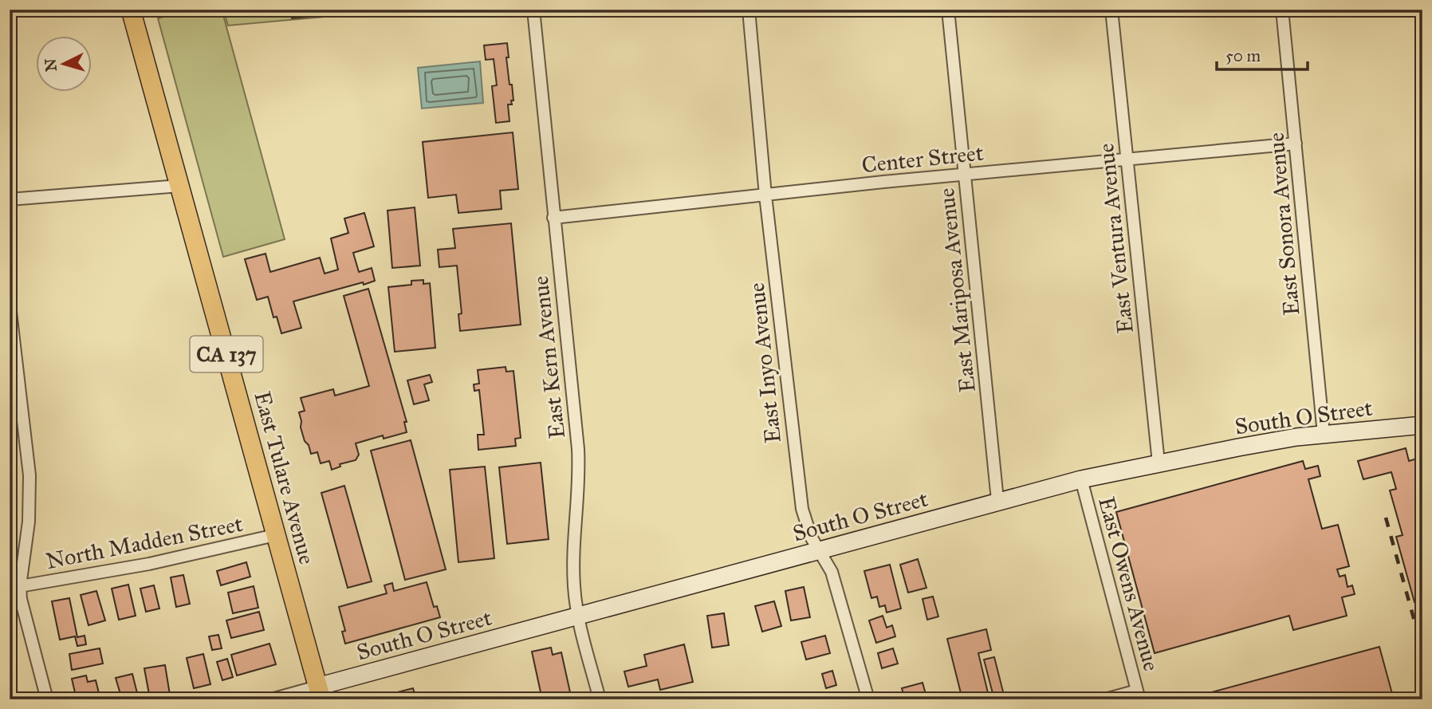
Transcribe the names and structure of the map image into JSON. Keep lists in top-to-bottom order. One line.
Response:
{"streets":{"main road":["CA 137","South O Street","East Tulare Avenue"],"street":["Center Street","East Sonora Avenue","East Ventura Avenue","East Mariposa Avenue","East Kern Avenue","East Inyo Avenue","North Madden Street","East Owens Avenue"]},"crossings":[["Center Street","East Sonora Avenue"],["Center Street","East Ventura Avenue"],["Center Street","East Mariposa Avenue"],["Center Street","East Kern Avenue"],["Center Street","East Inyo Avenue"],["East Sonora Avenue","South O Street"],["East Ventura Avenue","South O Street"],["East Mariposa Avenue","South O Street"],["East Kern Avenue","South O Street"],["East Inyo Avenue","South O Street"],["South O Street","East Tulare Avenue"],["South O Street","East Owens Avenue"],["East Tulare Avenue","North Madden Street"]],"scale_bar":"50 m","north":"left"}
